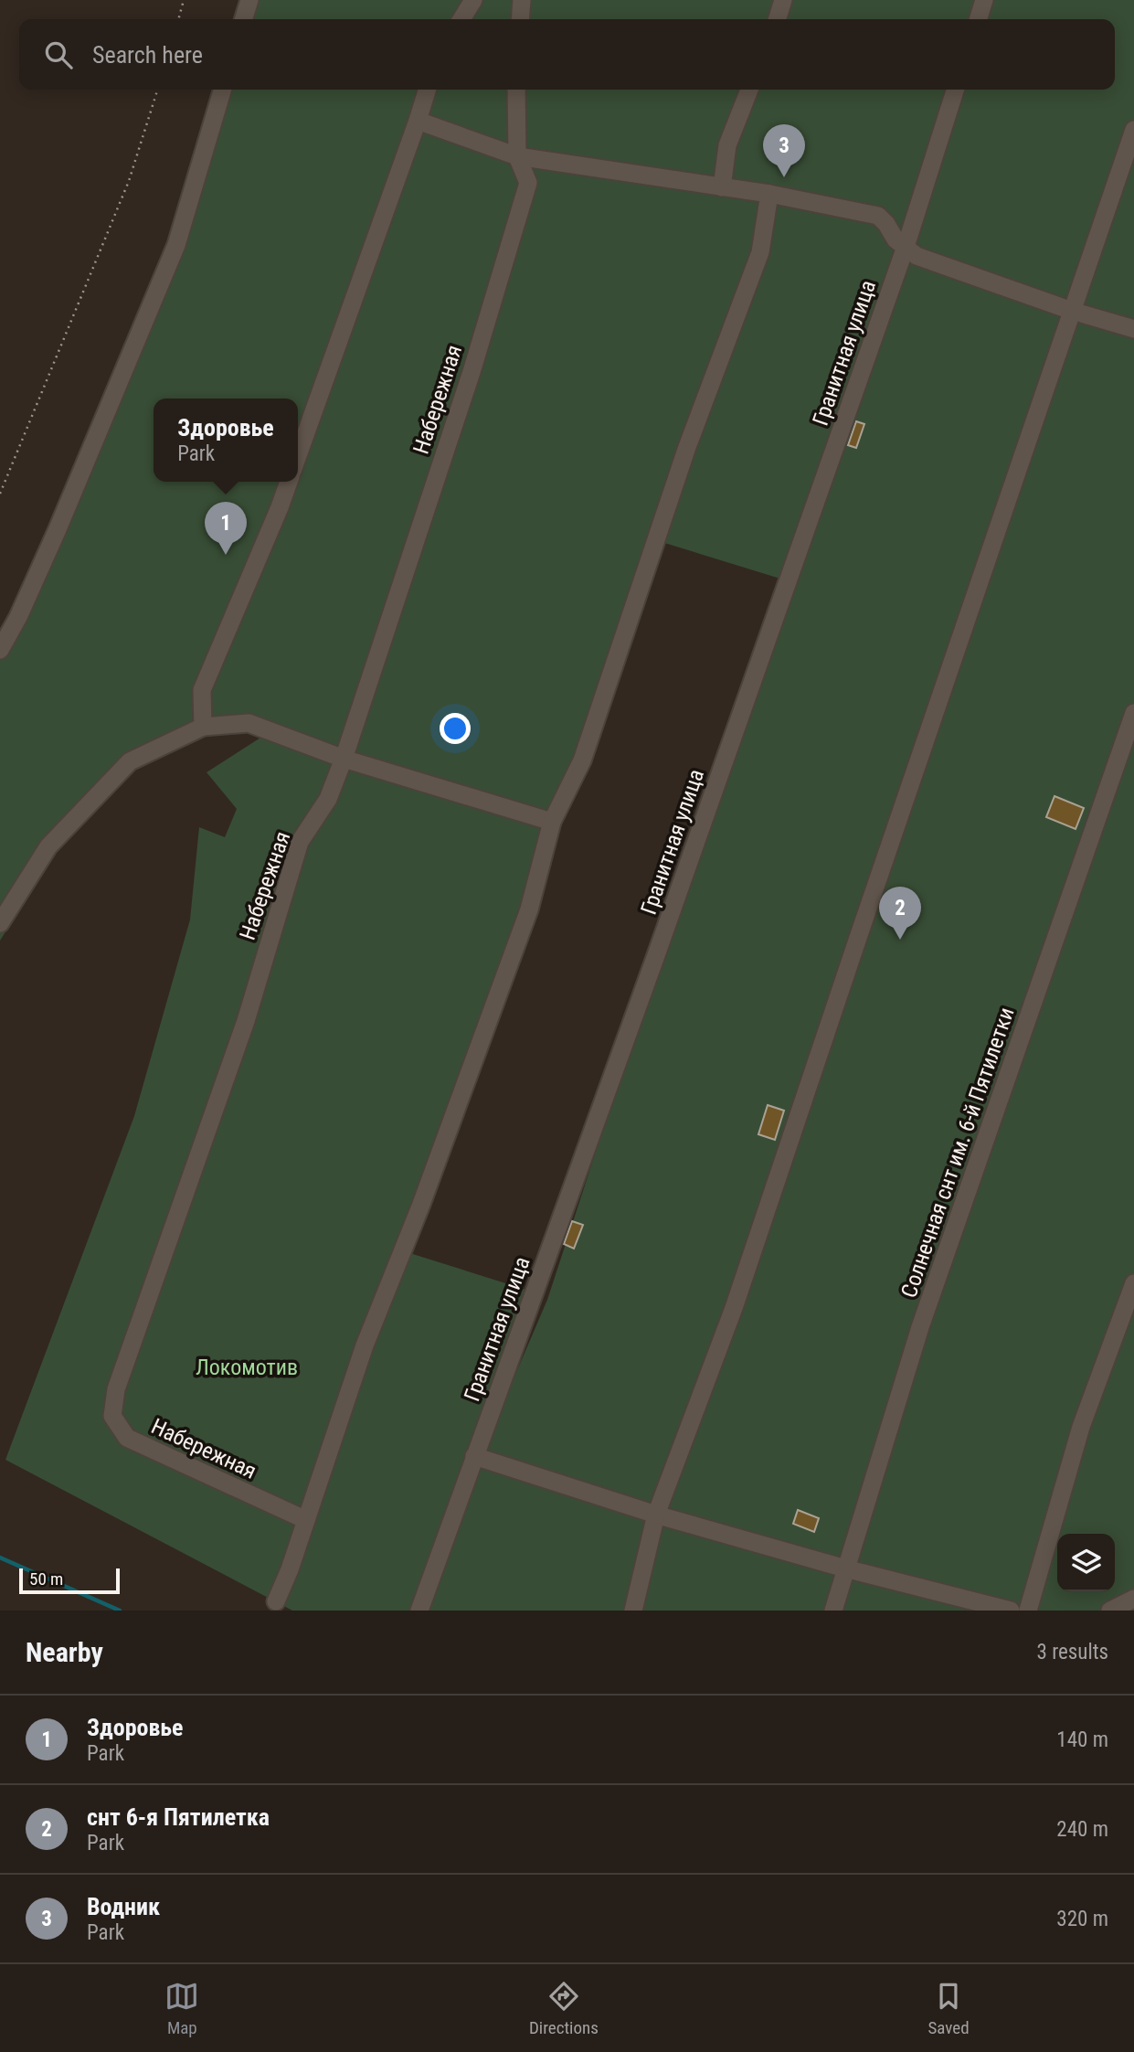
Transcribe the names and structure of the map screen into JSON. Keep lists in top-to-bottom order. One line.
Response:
{"streets":{"street":["Гранитная улица","Набережная","Солнечная снт им. 6-й Пятилетки"]},"parks":["Локомотив"],"scale_bar":"50 m","page":{"search":"Search here","pins":["3","1","2"],"popup":["Здоровье","Park"],"scale":"50 m","heading":["Nearby","3 results"],"list":[{"mark":"1","name":"Здоровье","note":"Park","value":"140 m"},{"mark":"2","name":"снт 6-я Пятилетка","note":"Park","value":"240 m"},{"mark":"3","name":"Водник","note":"Park","value":"320 m"}],"nav":["Map","Directions","Saved"]}}
